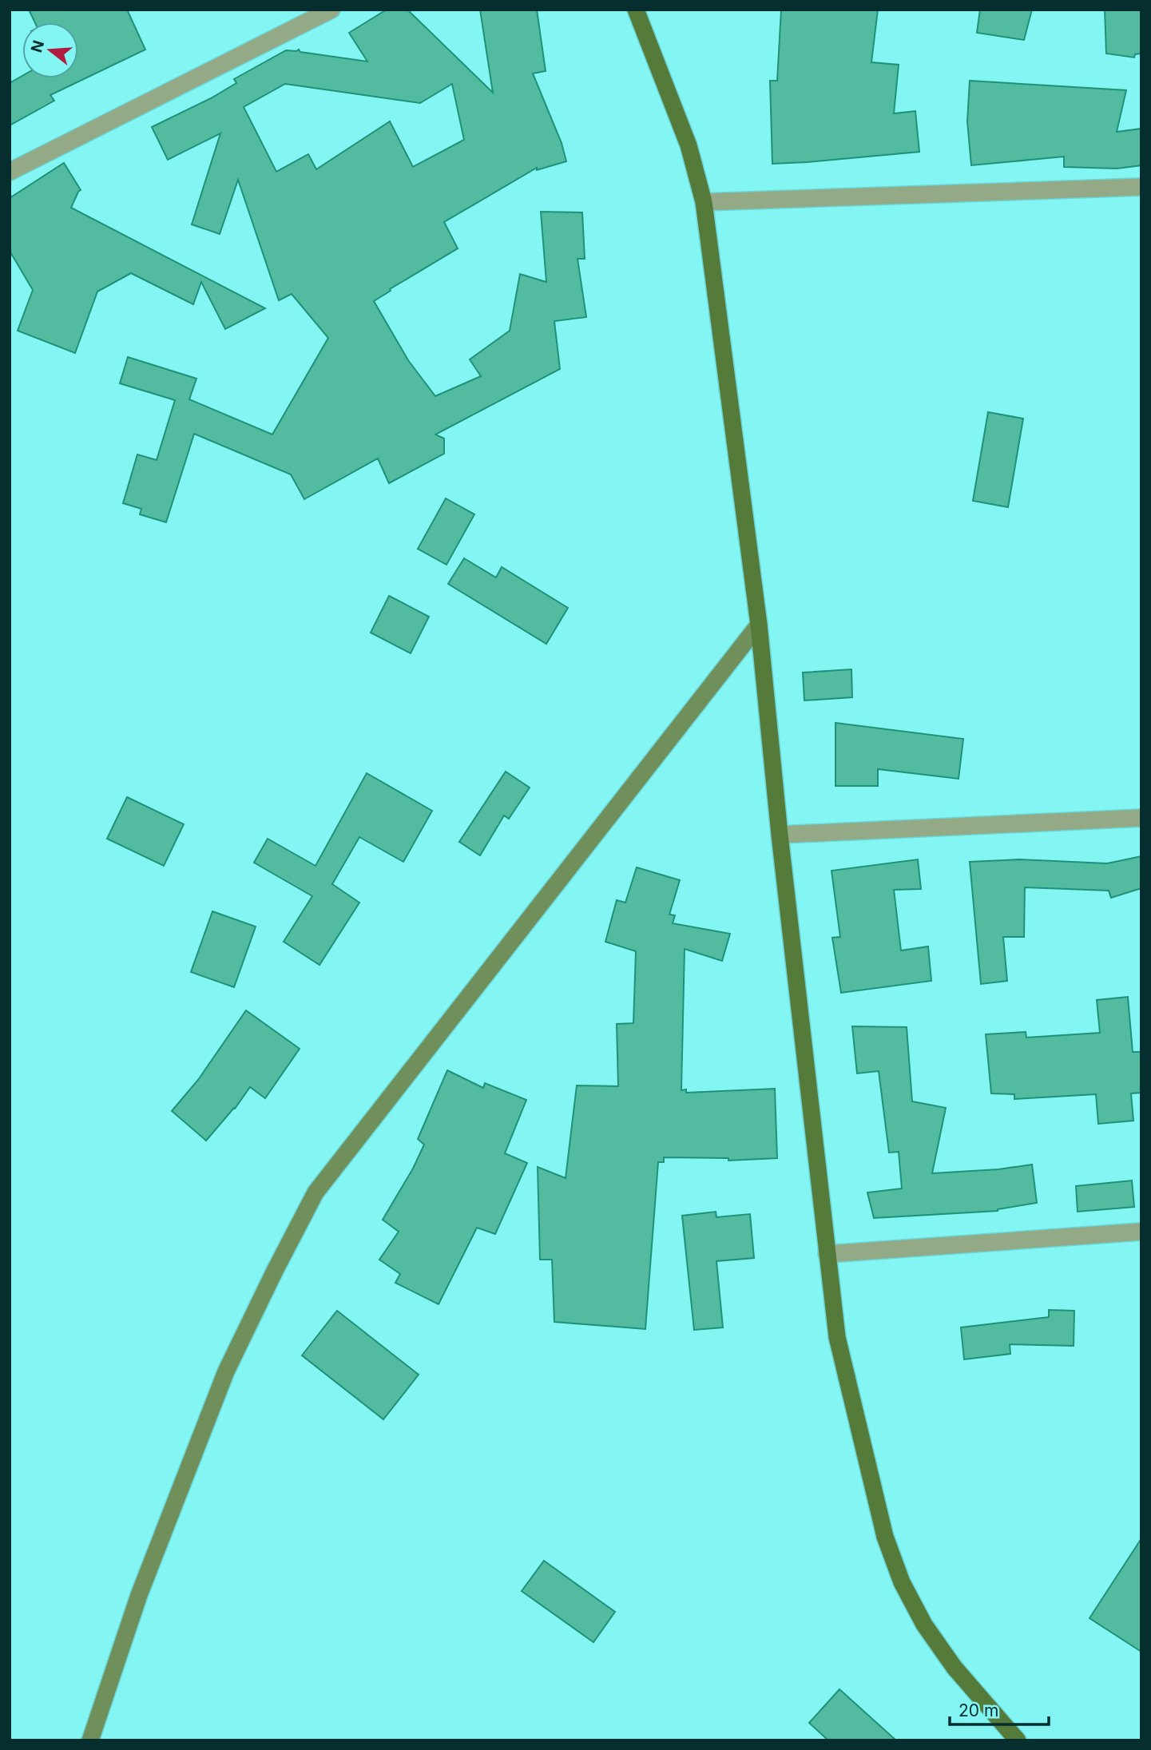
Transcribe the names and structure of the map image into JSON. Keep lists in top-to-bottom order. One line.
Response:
{"scale_bar":"20 m","north":"left"}
